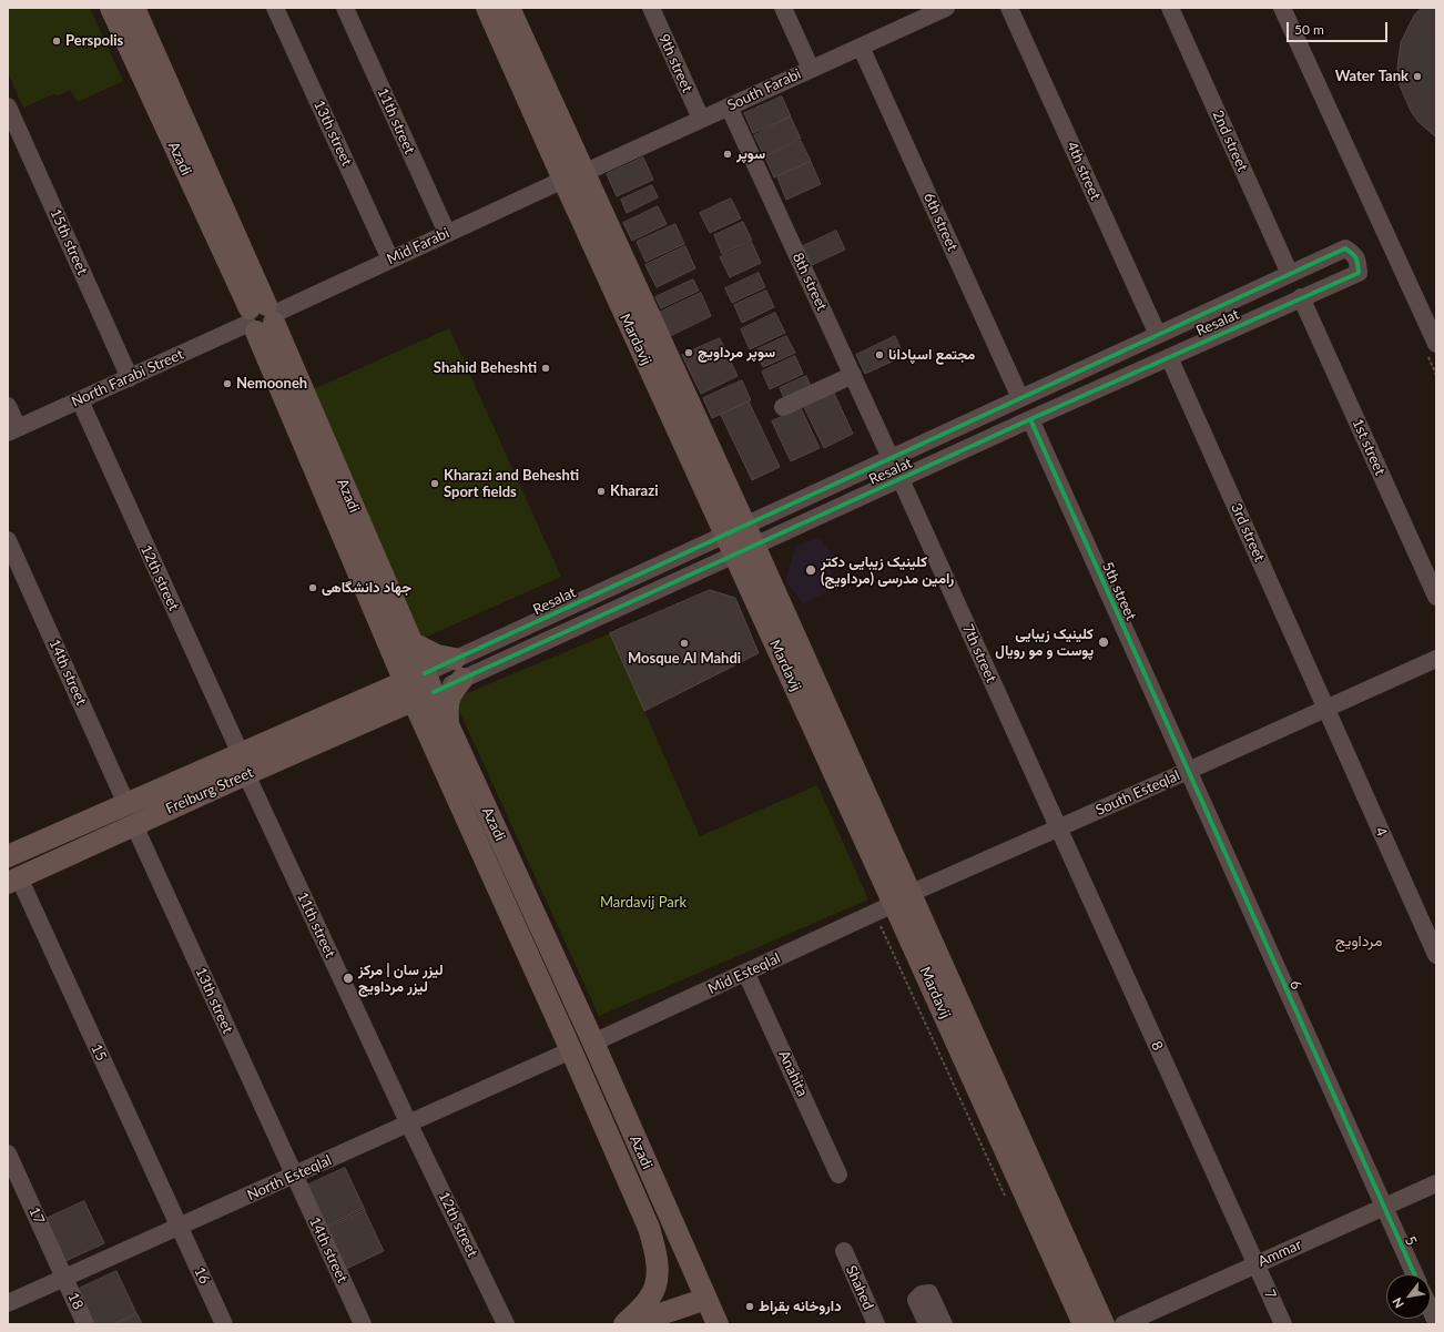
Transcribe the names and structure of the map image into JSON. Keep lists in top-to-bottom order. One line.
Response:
{"streets":{"main road":["Azadi","Mardavij","Freiburg Street"],"street":["9th street","South Farabi","11th street","13th street","2nd street","4th street","6th street","15th street","Mid Farabi","8th street","Resalat","North Farabi Street","1st street","3rd street","12th street","5th street","7th street","14th street","South Esteqlal","4","Mid Esteqlal","6","8","15","Anahita","North Esteqlal","17","5","Ammar","16","Shahed","7","18"]},"crossings":[["9th street","South Farabi"],["South Farabi","6th street"],["South Farabi","Mid Farabi"],["South Farabi","8th street"],["South Farabi","Mardavij"],["11th street","Mid Farabi"],["11th street","12th street"],["11th street","Freiburg Street"],["11th street","North Esteqlal"],["13th street","Mid Farabi"],["13th street","14th street"],["13th street","Freiburg Street"],["13th street","North Esteqlal"],["2nd street","Resalat"],["Azadi","Mid Farabi"],["Azadi","Resalat"],["Azadi","North Farabi Street"],["Azadi","Freiburg Street"],["Azadi","Mid Esteqlal"],["Azadi","North Esteqlal"],["4th street","Resalat"],["6th street","Resalat"],["15th street","North Farabi Street"],["Mid Farabi","Mardavij"],["Mid Farabi","North Farabi Street"],["8th street","Resalat"],["Resalat","Mardavij"],["Resalat","1st street"],["Resalat","3rd street"],["Resalat","5th street"],["Resalat","7th street"],["Mardavij","South Esteqlal"],["Mardavij","Mid Esteqlal"],["North Farabi Street","12th street"],["3rd street","South Esteqlal"],["3rd street","4"],["12th street","Freiburg Street"],["12th street","North Esteqlal"],["5th street","South Esteqlal"],["5th street","6"],["7th street","South Esteqlal"],["7th street","8"],["14th street","Freiburg Street"],["14th street","North Esteqlal"],["Freiburg Street","15"],["South Esteqlal","4"],["South Esteqlal","Mid Esteqlal"],["South Esteqlal","6"],["South Esteqlal","8"],["Mid Esteqlal","Anahita"],["6","5"],["6","Ammar"],["8","Ammar"],["8","7"],["15","North Esteqlal"],["15","16"],["North Esteqlal","17"],["North Esteqlal","16"],["North Esteqlal","18"],["17","18"],["5","Ammar"],["Ammar","7"]],"districts":["مرداویج"],"parks":["Mardavij Park"],"places":["Perspolis","Water Tank","سوپر","سوپر مرداویچ","مجتمع اسپادانا","Shahid Beheshti","Nemooneh","Kharazi and Beheshti Sport fields","Kharazi","کلینیک زیبایی دکتر رامین مدرسی (مرداویج)","جهاد دانشگاهی","کلینیک زیبایی پوست و مو رویال","Mosque Al Mahdi","لیزر سان | مرکز لیزر مرداویج","داروخانه بقراط"],"scale_bar":"50 m","north":"bottom left"}
